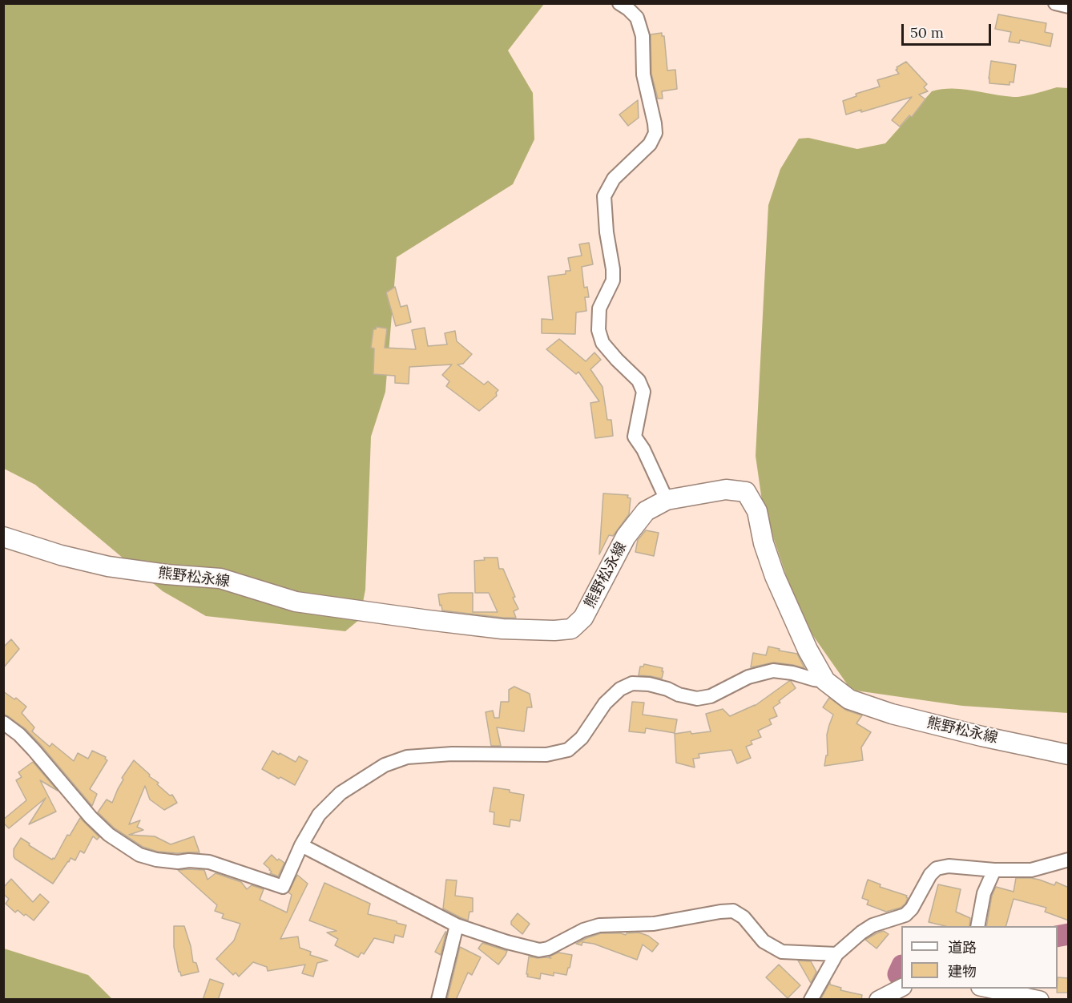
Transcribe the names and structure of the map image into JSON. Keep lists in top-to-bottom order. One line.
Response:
{"streets":{"main road":["熊野松永線"]},"legend":["道路","建物"],"scale_bar":"50 m"}
